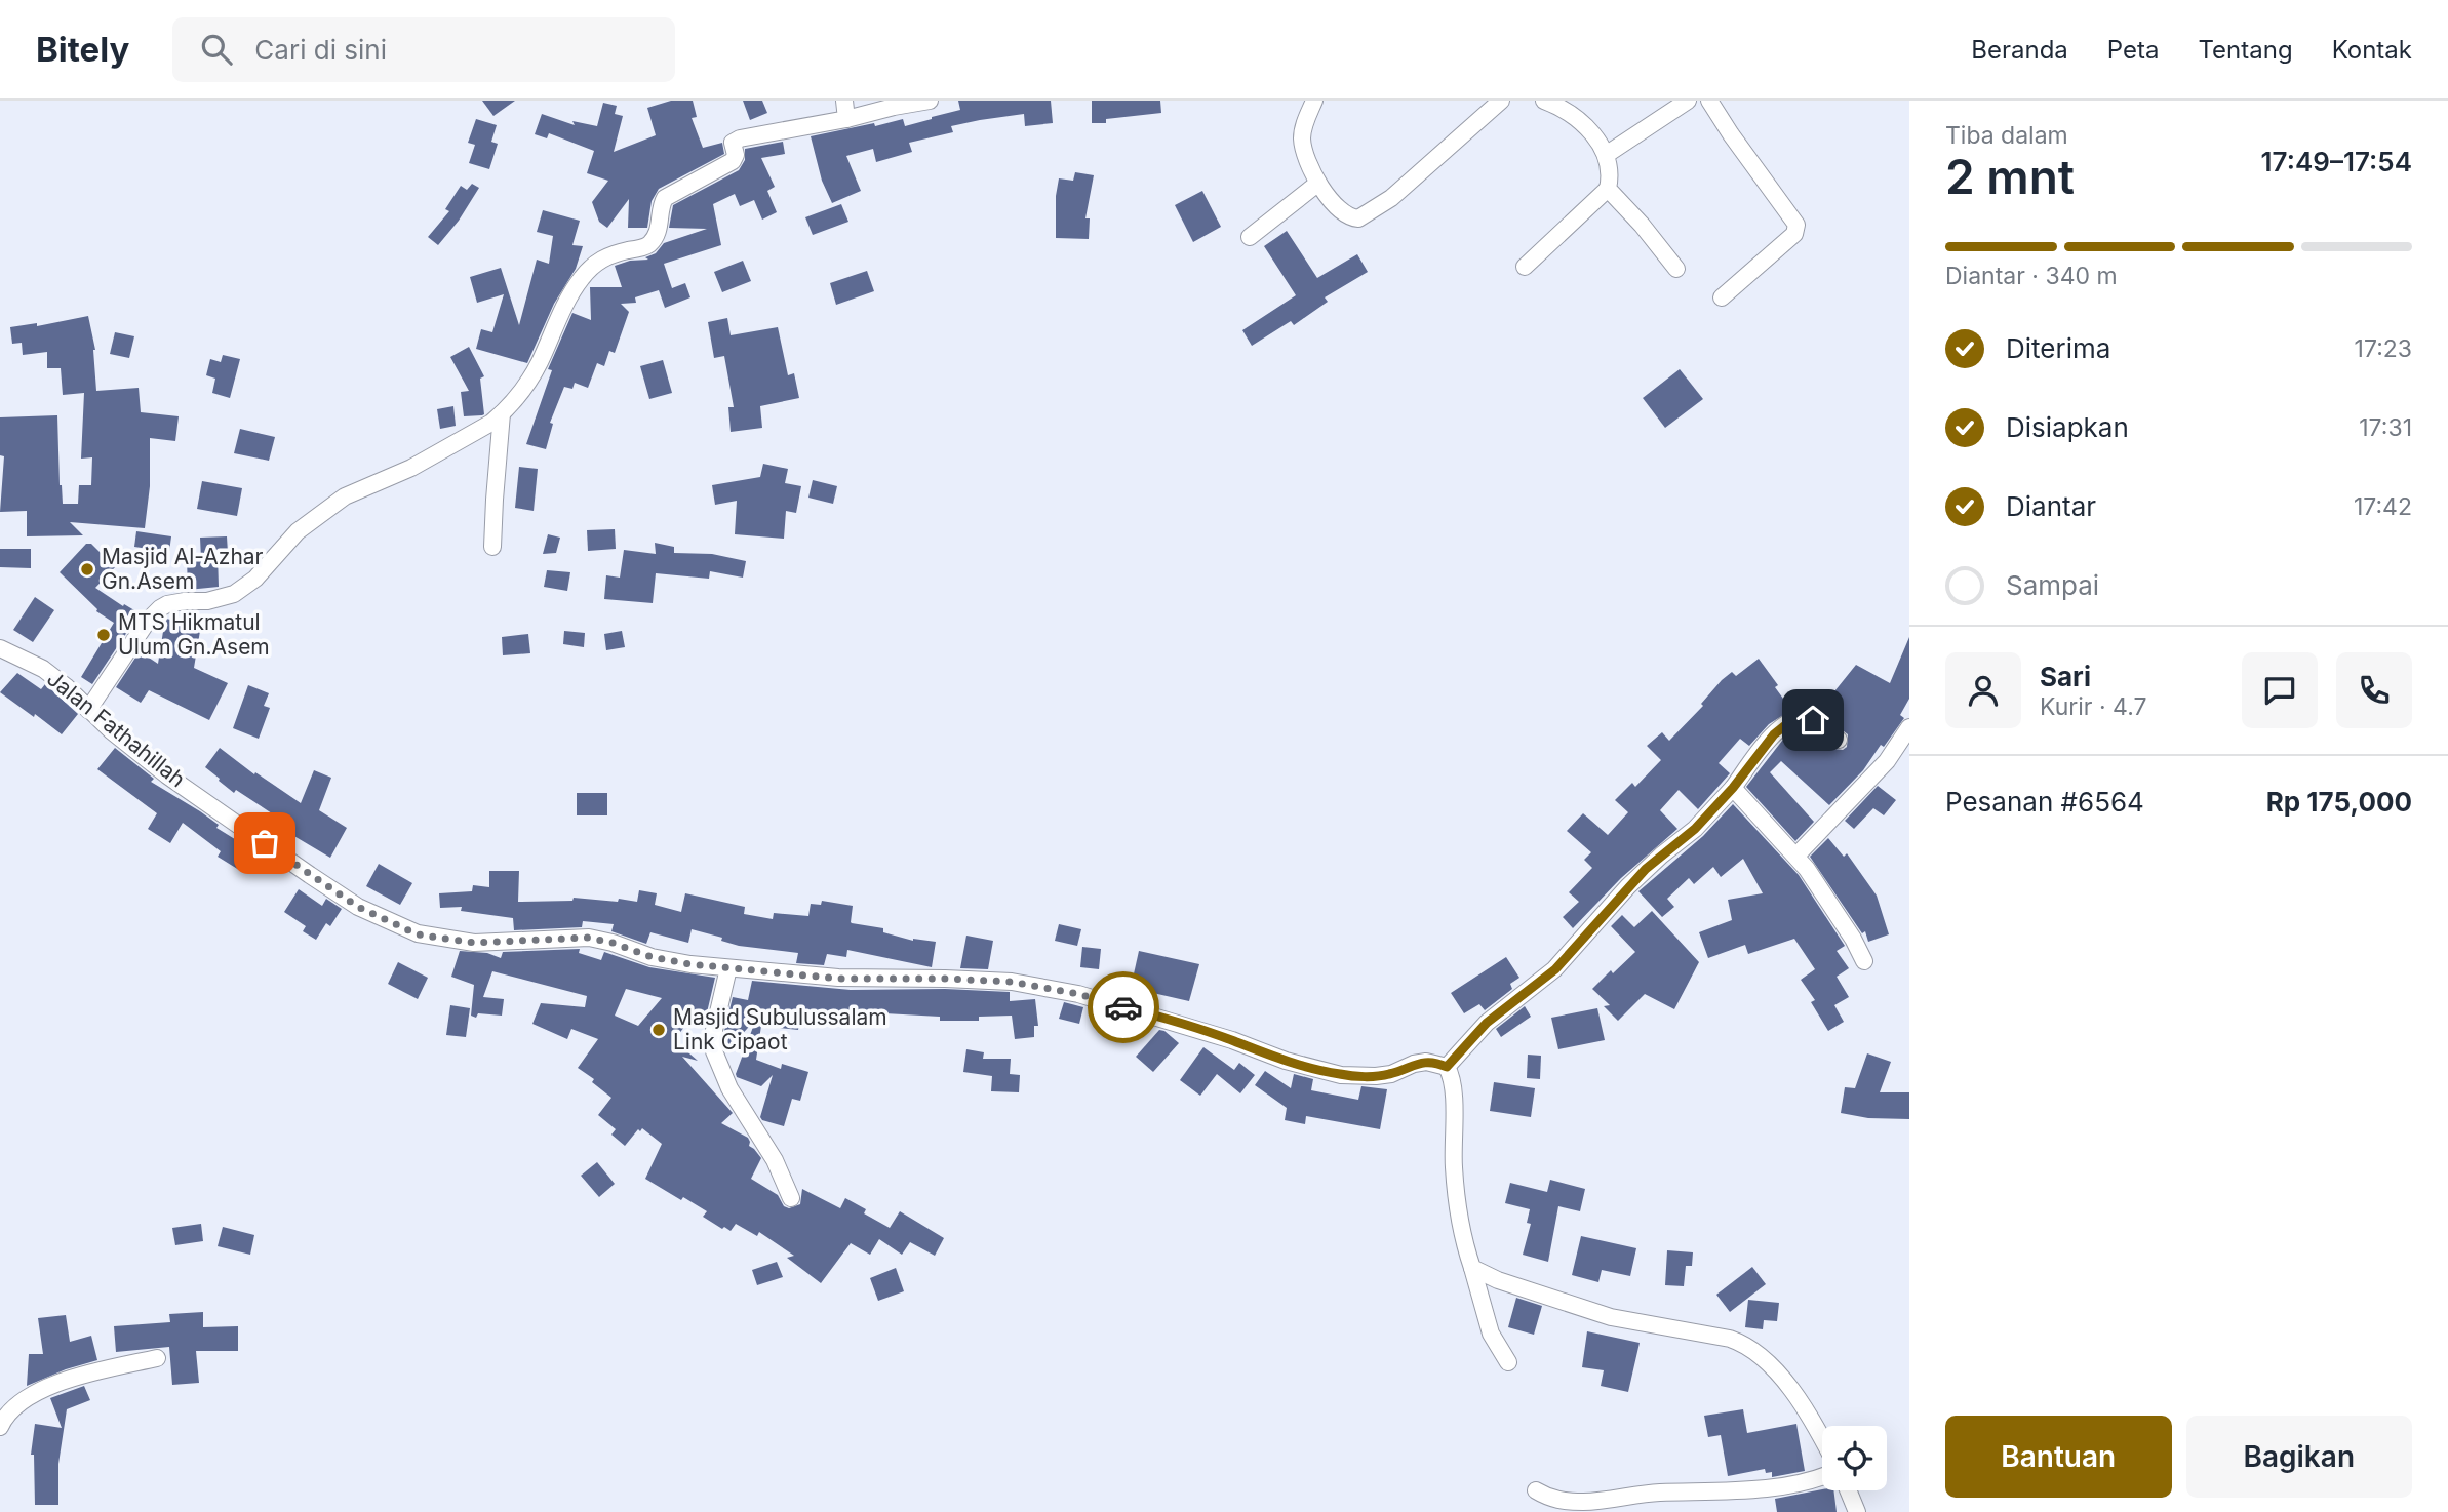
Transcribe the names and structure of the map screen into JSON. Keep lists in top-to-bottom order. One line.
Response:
{"streets":{"street":["Jalan Fathahillah"]},"places":["Masjid Al-Azhar Gn.Asem","MTS Hikmatul Ulum Gn.Asem","Masjid Subulussalam Link Cipaot"],"page":{"header":"Bitely","search":"Cari di sini","nav":["Beranda","Peta","Tentang","Kontak"],"heading":["2 mnt","Tiba dalam","17:49–17:54"],"panel":["Sari","Kurir · 4.7","Pesanan #6564","Rp 175,000"],"bar":"Diantar · 340 m","list":[["Diterima","17:23"],["Disiapkan","17:31"],["Diantar","17:42"],"Sampai"],"buttons":["Bantuan","Bagikan"]}}
